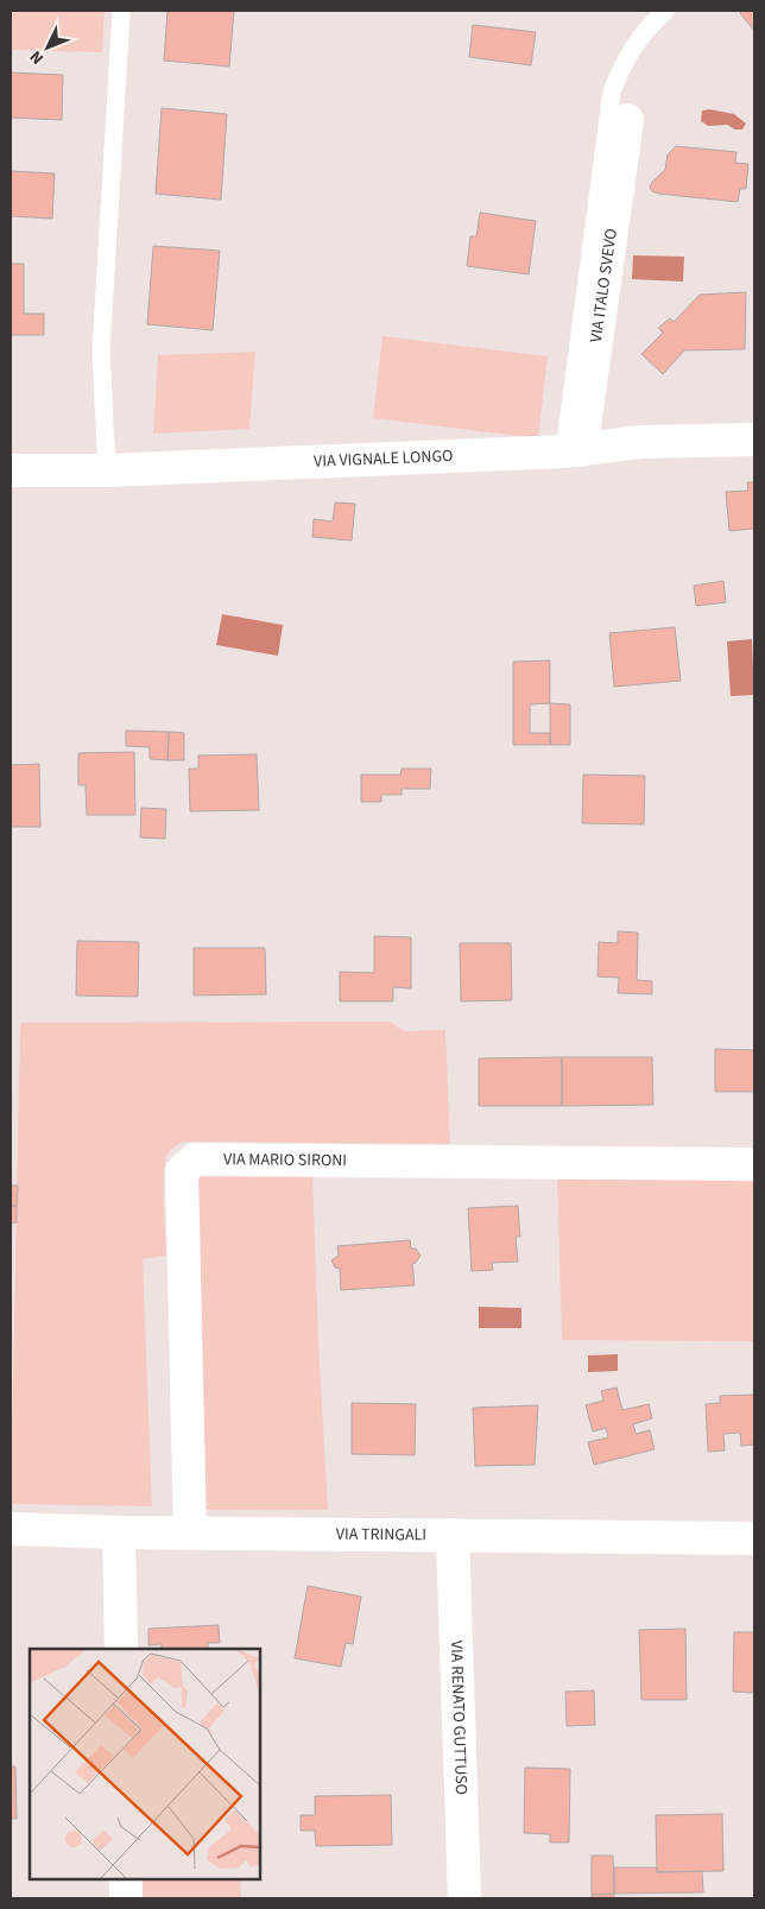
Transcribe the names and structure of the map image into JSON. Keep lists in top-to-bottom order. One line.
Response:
{"streets":{"street":["VIA ITALO SVEVO","VIA VIGNALE LONGO","VIA MARIO SIRONI","VIA TRINGALI","VIA RENATO GUTTUSO"]},"crossings":[["VIA ITALO SVEVO","VIA VIGNALE LONGO"],["VIA MARIO SIRONI","VIA TRINGALI"],["VIA TRINGALI","VIA RENATO GUTTUSO"]],"north":"bottom left"}
